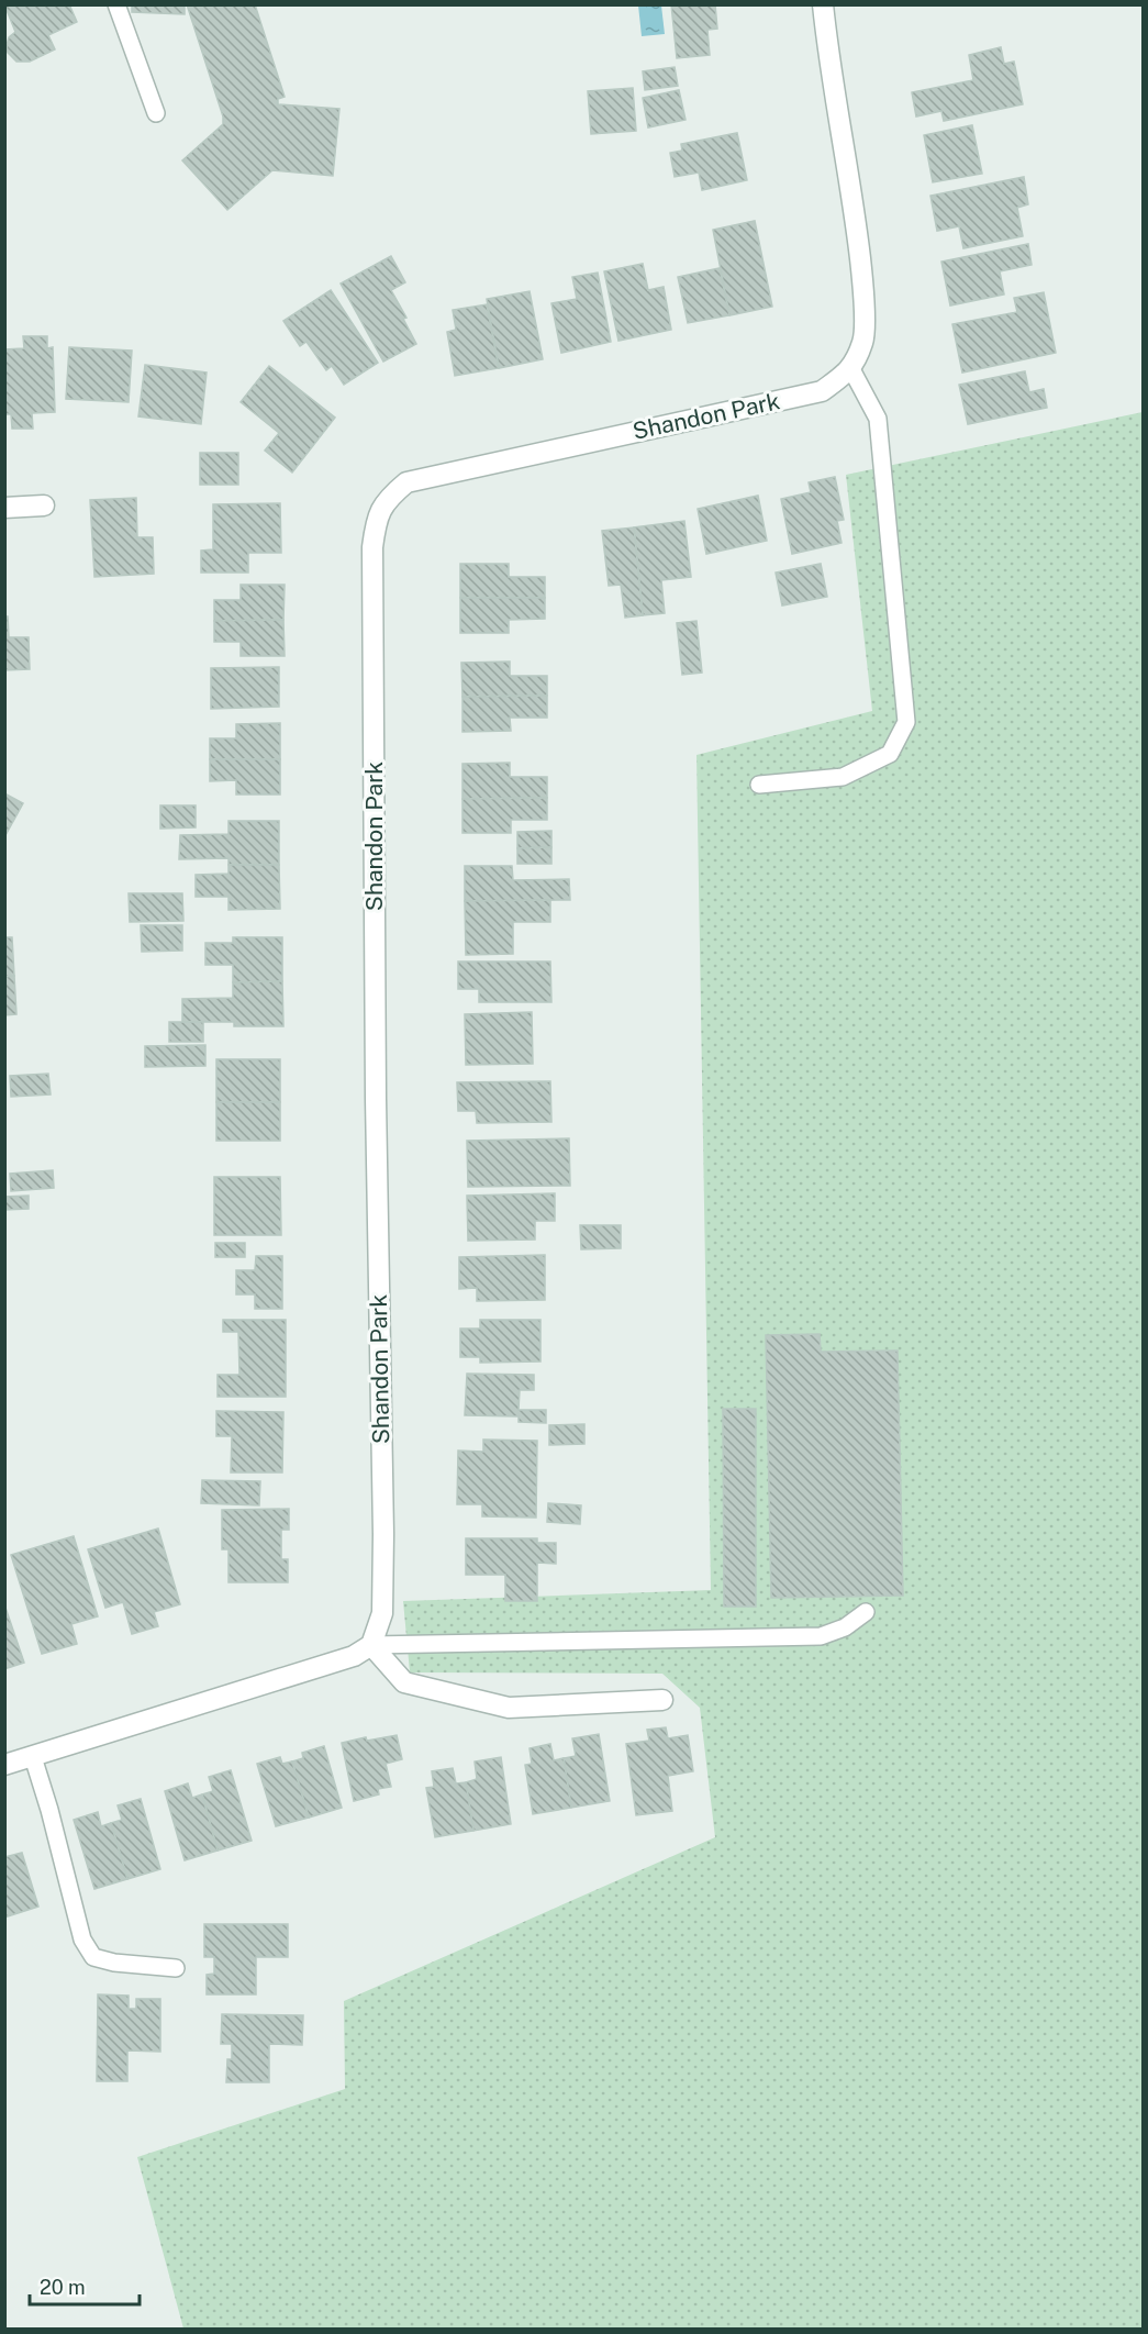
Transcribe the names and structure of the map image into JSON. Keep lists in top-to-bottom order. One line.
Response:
{"streets":{"street":["Shandon Park"]},"scale_bar":"20 m"}
